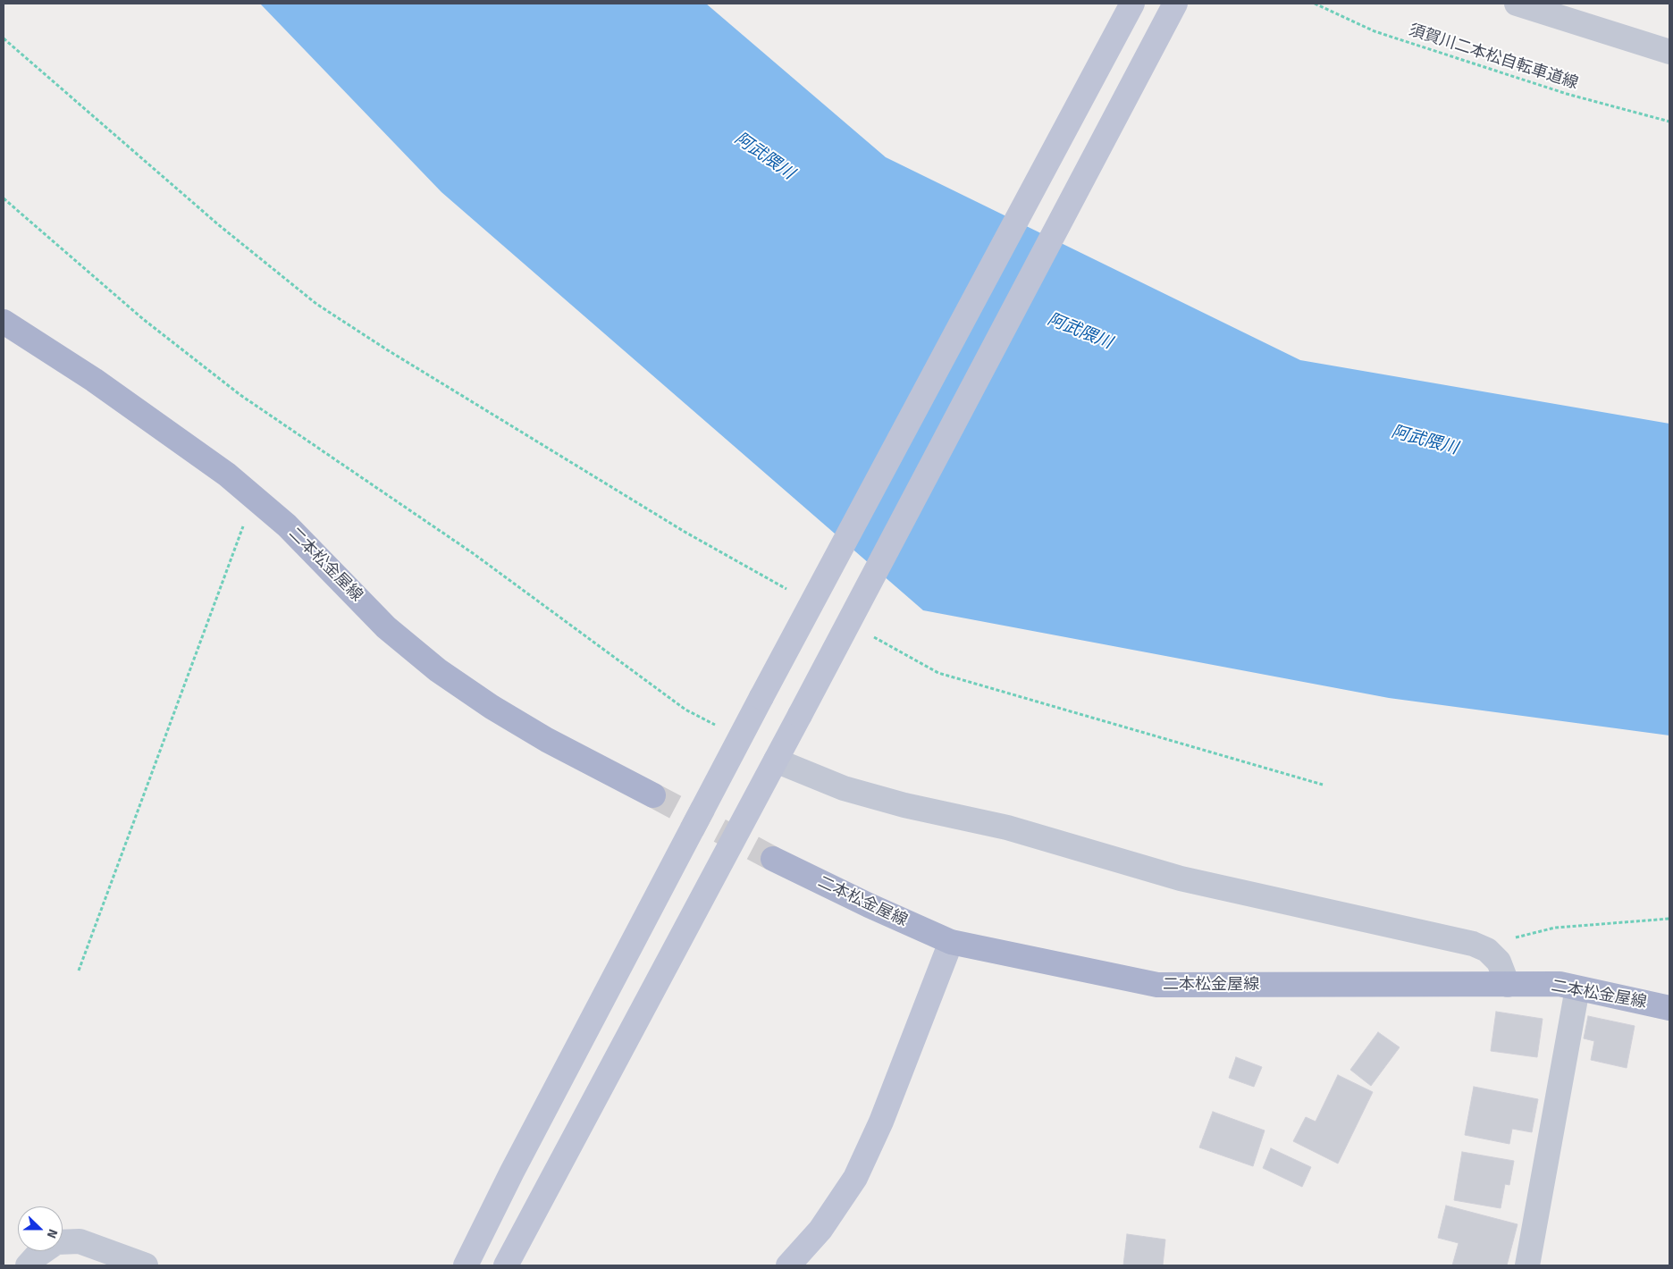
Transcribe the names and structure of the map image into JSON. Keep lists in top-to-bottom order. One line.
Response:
{"streets":{"main road":["二本松金屋線"],"path":["須賀川二本松自転車道線"]},"water":["阿武隈川"],"north":"right"}
